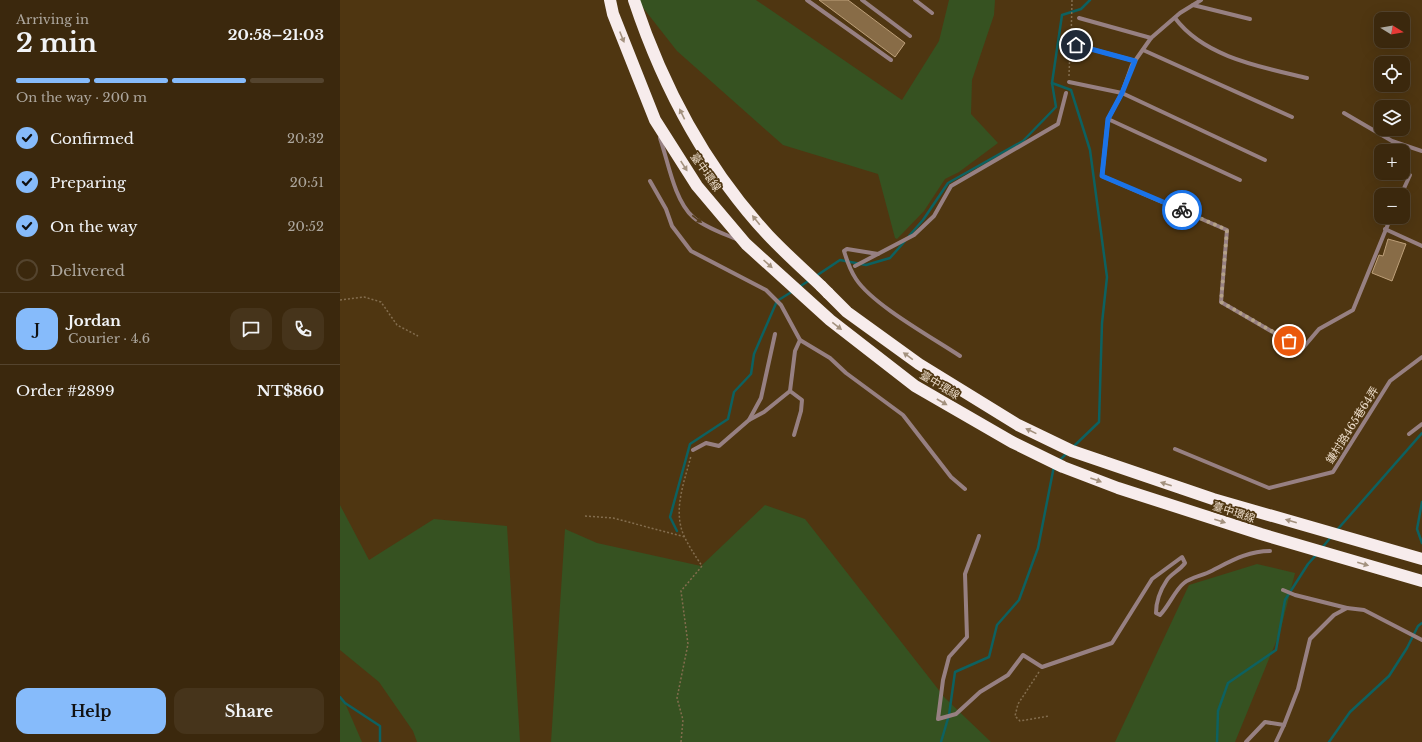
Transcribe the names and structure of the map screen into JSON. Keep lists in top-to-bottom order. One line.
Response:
{"streets":{"highway":["臺中環線"],"lane":["鎌村路465巷64弄"]},"north":"right","page":{"heading":["2 min","Arriving in","20:58–21:03"],"panel":["Jordan","Courier · 4.6","Order #2899","NT$860"],"map_buttons":["+","−"],"bar":"On the way · 200 m","list":[["Confirmed","20:32"],["Preparing","20:51"],["On the way","20:52"],"Delivered"],"round":"J","buttons":["Help","Share"]}}
